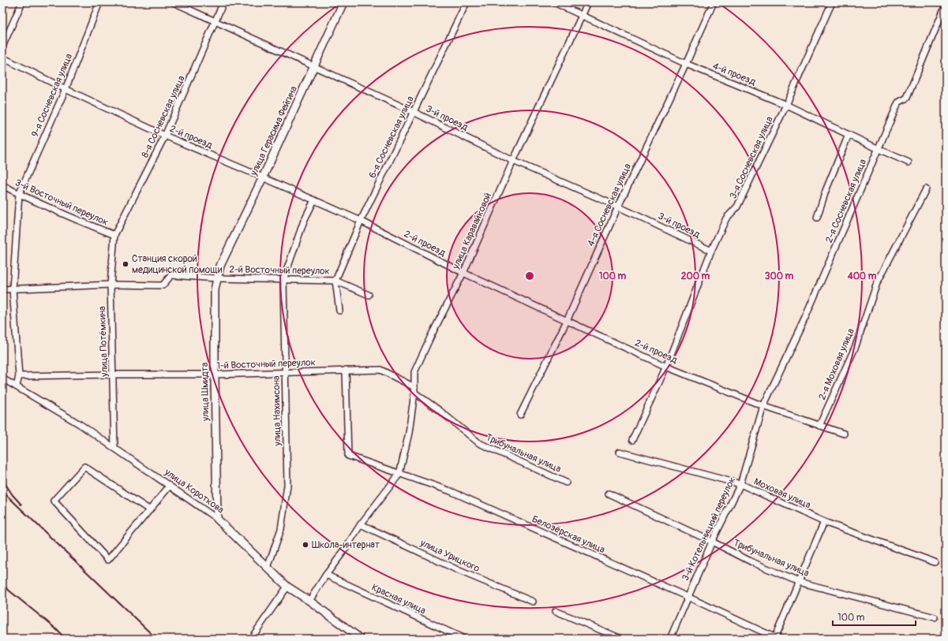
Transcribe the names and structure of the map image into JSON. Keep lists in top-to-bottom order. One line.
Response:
{"streets":{"main road":["улица Герасима Фейгина","улица Шмидта","улица Короткова"],"street":["4-й проезд","9-я Сосневская улица","8-я Сосневская улица","3-й проезд","2-й проезд","6-я Сосневская улица","3-я Сосневская улица","2-я Сосневская улица","3-й Восточный переулок","4-я Сосневская улица","улица Каравайковой","2-й Восточный переулок","улица Потёмкина","1-й Восточный переулок","2-я Моховая улица","улица Нахимсона","Трибунальная улица","Моховая улица","3-й Котельницкий переулок","Белозёрская улица","улица Урицкого","Красная улица"]},"crossings":[["4-й проезд","3-я Сосневская улица"],["4-й проезд","2-я Сосневская улица"],["4-й проезд","4-я Сосневская улица"],["4-й проезд","улица Каравайковой"],["9-я Сосневская улица","2-й проезд"],["9-я Сосневская улица","3-й Восточный переулок"],["8-я Сосневская улица","3-й проезд"],["8-я Сосневская улица","2-й проезд"],["8-я Сосневская улица","3-й Восточный переулок"],["8-я Сосневская улица","улица Потёмкина"],["3-й проезд","улица Герасима Фейгина"],["3-й проезд","6-я Сосневская улица"],["3-й проезд","3-я Сосневская улица"],["3-й проезд","4-я Сосневская улица"],["3-й проезд","улица Каравайковой"],["улица Герасима Фейгина","2-й проезд"],["улица Герасима Фейгина","улица Шмидта"],["2-й проезд","6-я Сосневская улица"],["2-й проезд","3-я Сосневская улица"],["2-й проезд","2-я Сосневская улица"],["2-й проезд","4-я Сосневская улица"],["2-й проезд","улица Каравайковой"],["2-й проезд","2-я Моховая улица"],["2-й проезд","улица Нахимсона"],["2-й проезд","3-й Котельницкий переулок"],["6-я Сосневская улица","2-й Восточный переулок"],["2-я Сосневская улица","3-й Котельницкий переулок"],["3-й Восточный переулок","улица Потёмкина"],["улица Каравайковой","1-й Восточный переулок"],["улица Каравайковой","Трибунальная улица"],["улица Каравайковой","Белозёрская улица"],["2-й Восточный переулок","улица Потёмкина"],["2-й Восточный переулок","улица Шмидта"],["2-й Восточный переулок","улица Нахимсона"],["улица Потёмкина","1-й Восточный переулок"],["улица Потёмкина","улица Короткова"],["1-й Восточный переулок","улица Шмидта"],["1-й Восточный переулок","улица Нахимсона"],["1-й Восточный переулок","Трибунальная улица"],["1-й Восточный переулок","Белозёрская улица"],["улица Шмидта","улица Короткова"],["улица Нахимсона","улица Короткова"],["Трибунальная улица","3-й Котельницкий переулок"],["Моховая улица","3-й Котельницкий переулок"],["3-й Котельницкий переулок","Белозёрская улица"]],"places":["Станция скорой медицинской помощи","Школа-интернат"],"scale_bar":"100 m","rings":["100 m","200 m","300 m","400 m"]}
